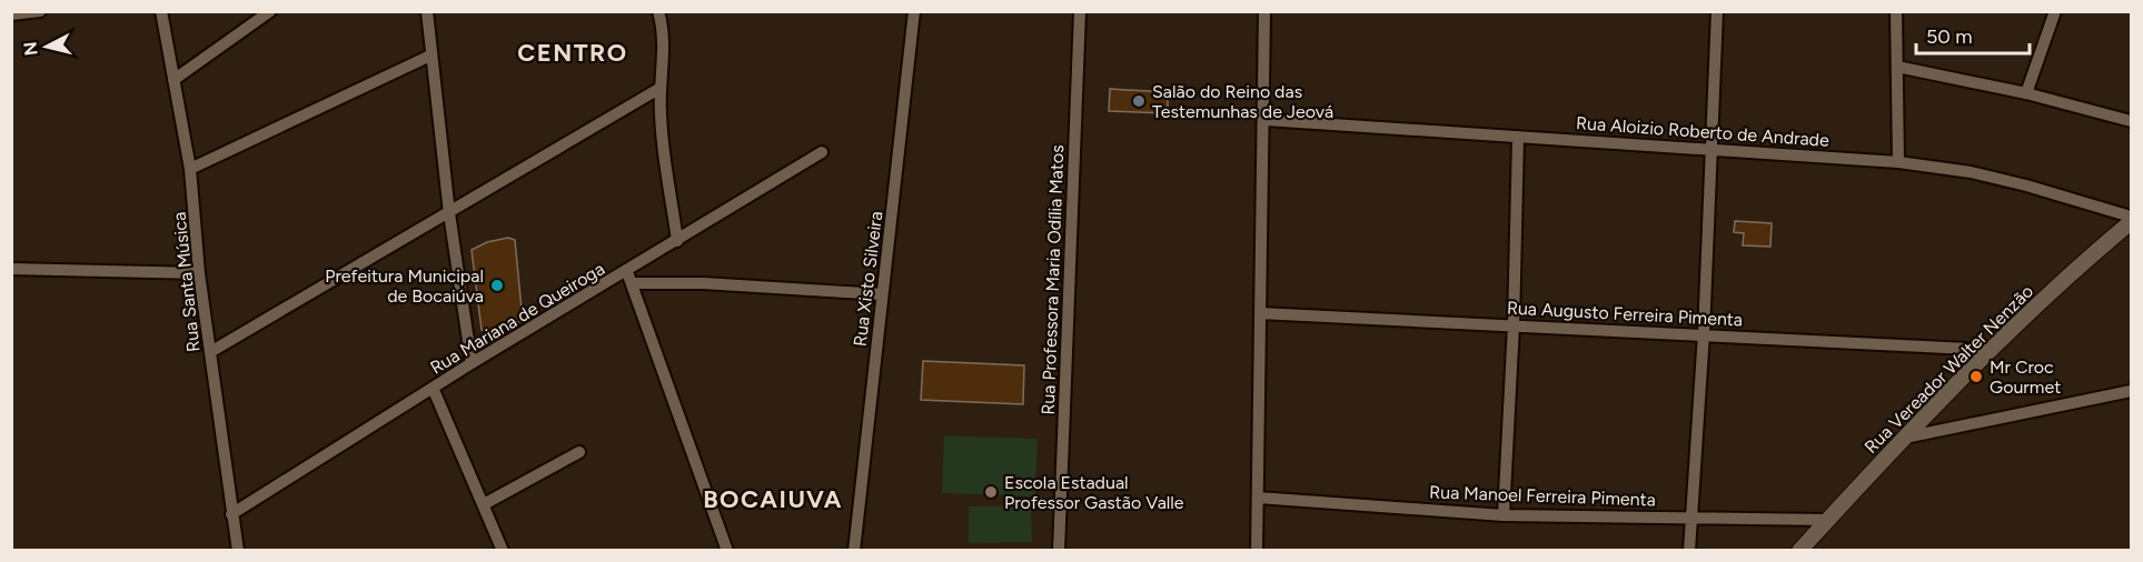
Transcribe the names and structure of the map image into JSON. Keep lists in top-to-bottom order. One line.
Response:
{"streets":{"street":["Rua Aloizio Roberto de Andrade","Rua Xisto Silveira","Rua Professora Maria Odília Matos","Rua Santa Música","Rua Augusto Ferreira Pimenta","Rua Mariana de Queiroga","Rua Vereador Walter Nenzão","Rua Manoel Ferreira Pimenta"]},"crossings":[["Rua Aloizio Roberto de Andrade","Rua Vereador Walter Nenzão"],["Rua Santa Música","Rua Mariana de Queiroga"],["Rua Augusto Ferreira Pimenta","Rua Vereador Walter Nenzão"],["Rua Vereador Walter Nenzão","Rua Manoel Ferreira Pimenta"]],"districts":["CENTRO","BOCAIUVA"],"places":["Salão do Reino das Testemunhas de Jeová","Prefeitura Municipal de Bocaiúva","Mr Croc Gourmet","Escola Estadual Professor Gastão Valle"],"scale_bar":"50 m","north":"left"}
